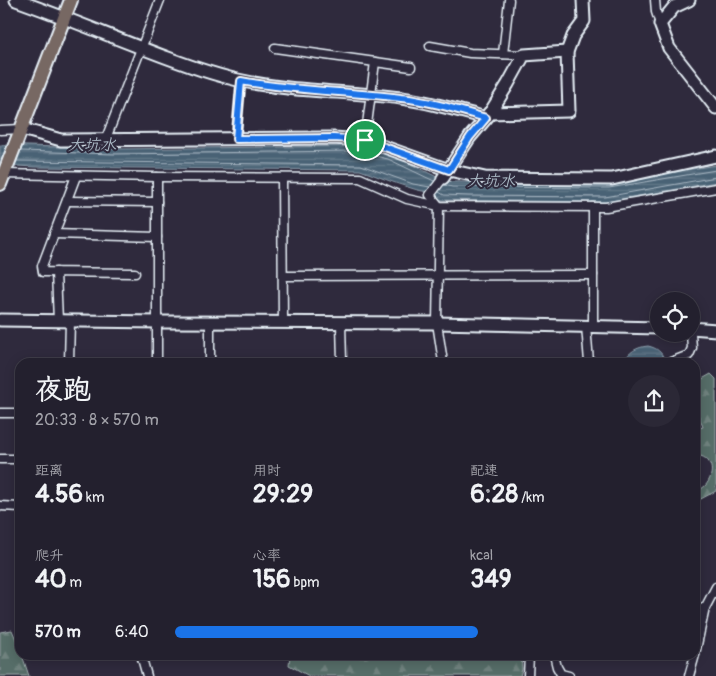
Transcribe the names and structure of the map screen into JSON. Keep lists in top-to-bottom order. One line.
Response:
{"water":["大坑水"],"page":{"heading":["夜跑","20:33 · 8 × 570 m"],"stats":[["距离","4.56 km"],["用时","29:29"],["配速","6:28 /km"],["爬升","40 m"],["心率","156 bpm"],["kcal","349"]],"list":[{"name":"570 m","note":"6:40"}]}}
